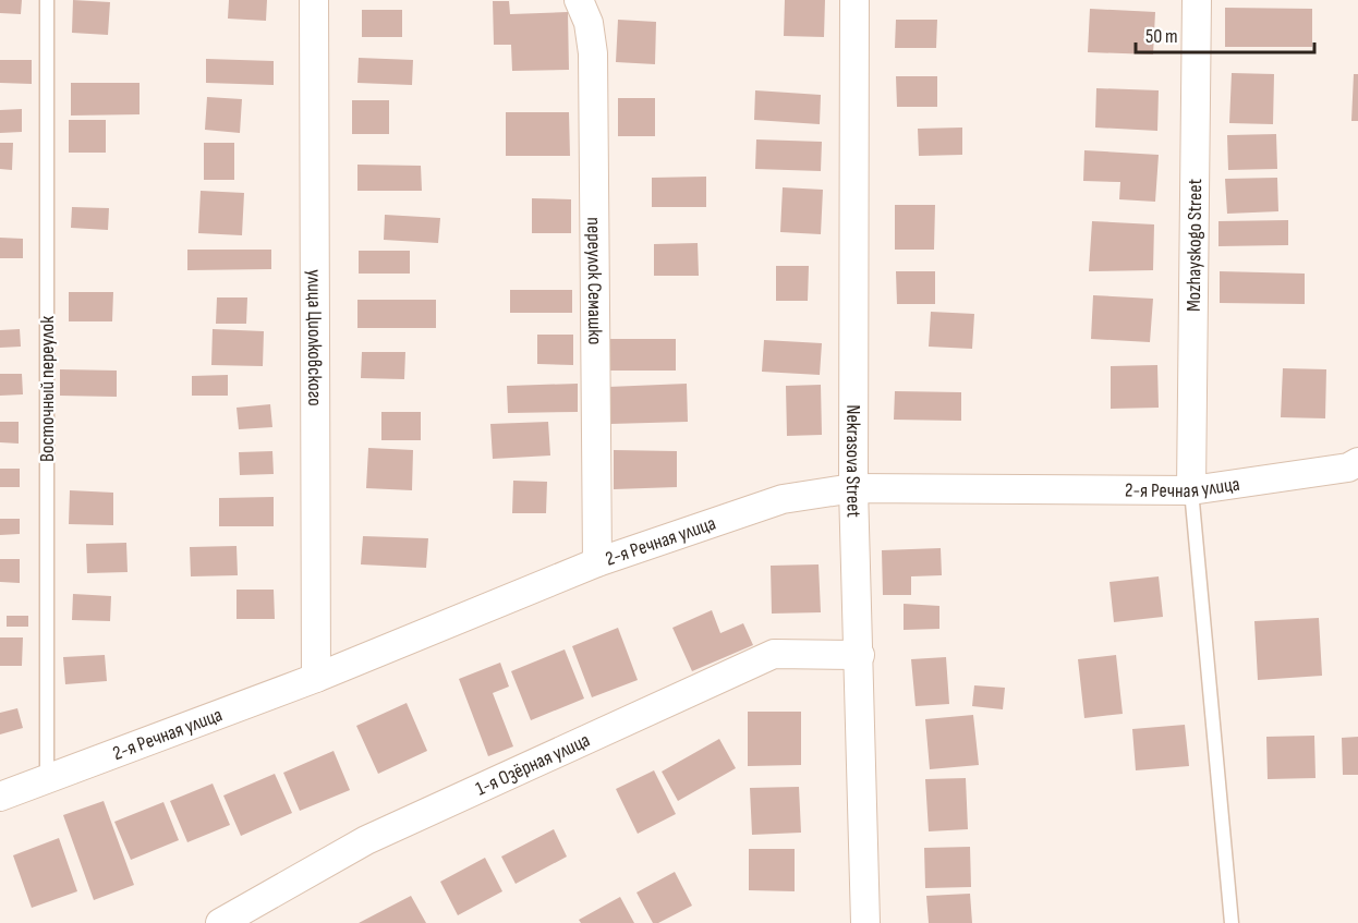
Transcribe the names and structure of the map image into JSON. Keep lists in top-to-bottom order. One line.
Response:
{"streets":{"street":["Mozhayskogo Street","переулок Семашко","улица Циолковского","Nekrasova Street","2-я Речная улица","1-я Озёрная улица"],"lane":["Восточный переулок"]},"crossings":[["Mozhayskogo Street","2-я Речная улица"],["переулок Семашко","2-я Речная улица"],["улица Циолковского","2-я Речная улица"],["Восточный переулок","2-я Речная улица"],["Nekrasova Street","2-я Речная улица"],["Nekrasova Street","1-я Озёрная улица"]],"scale_bar":"50 m"}
